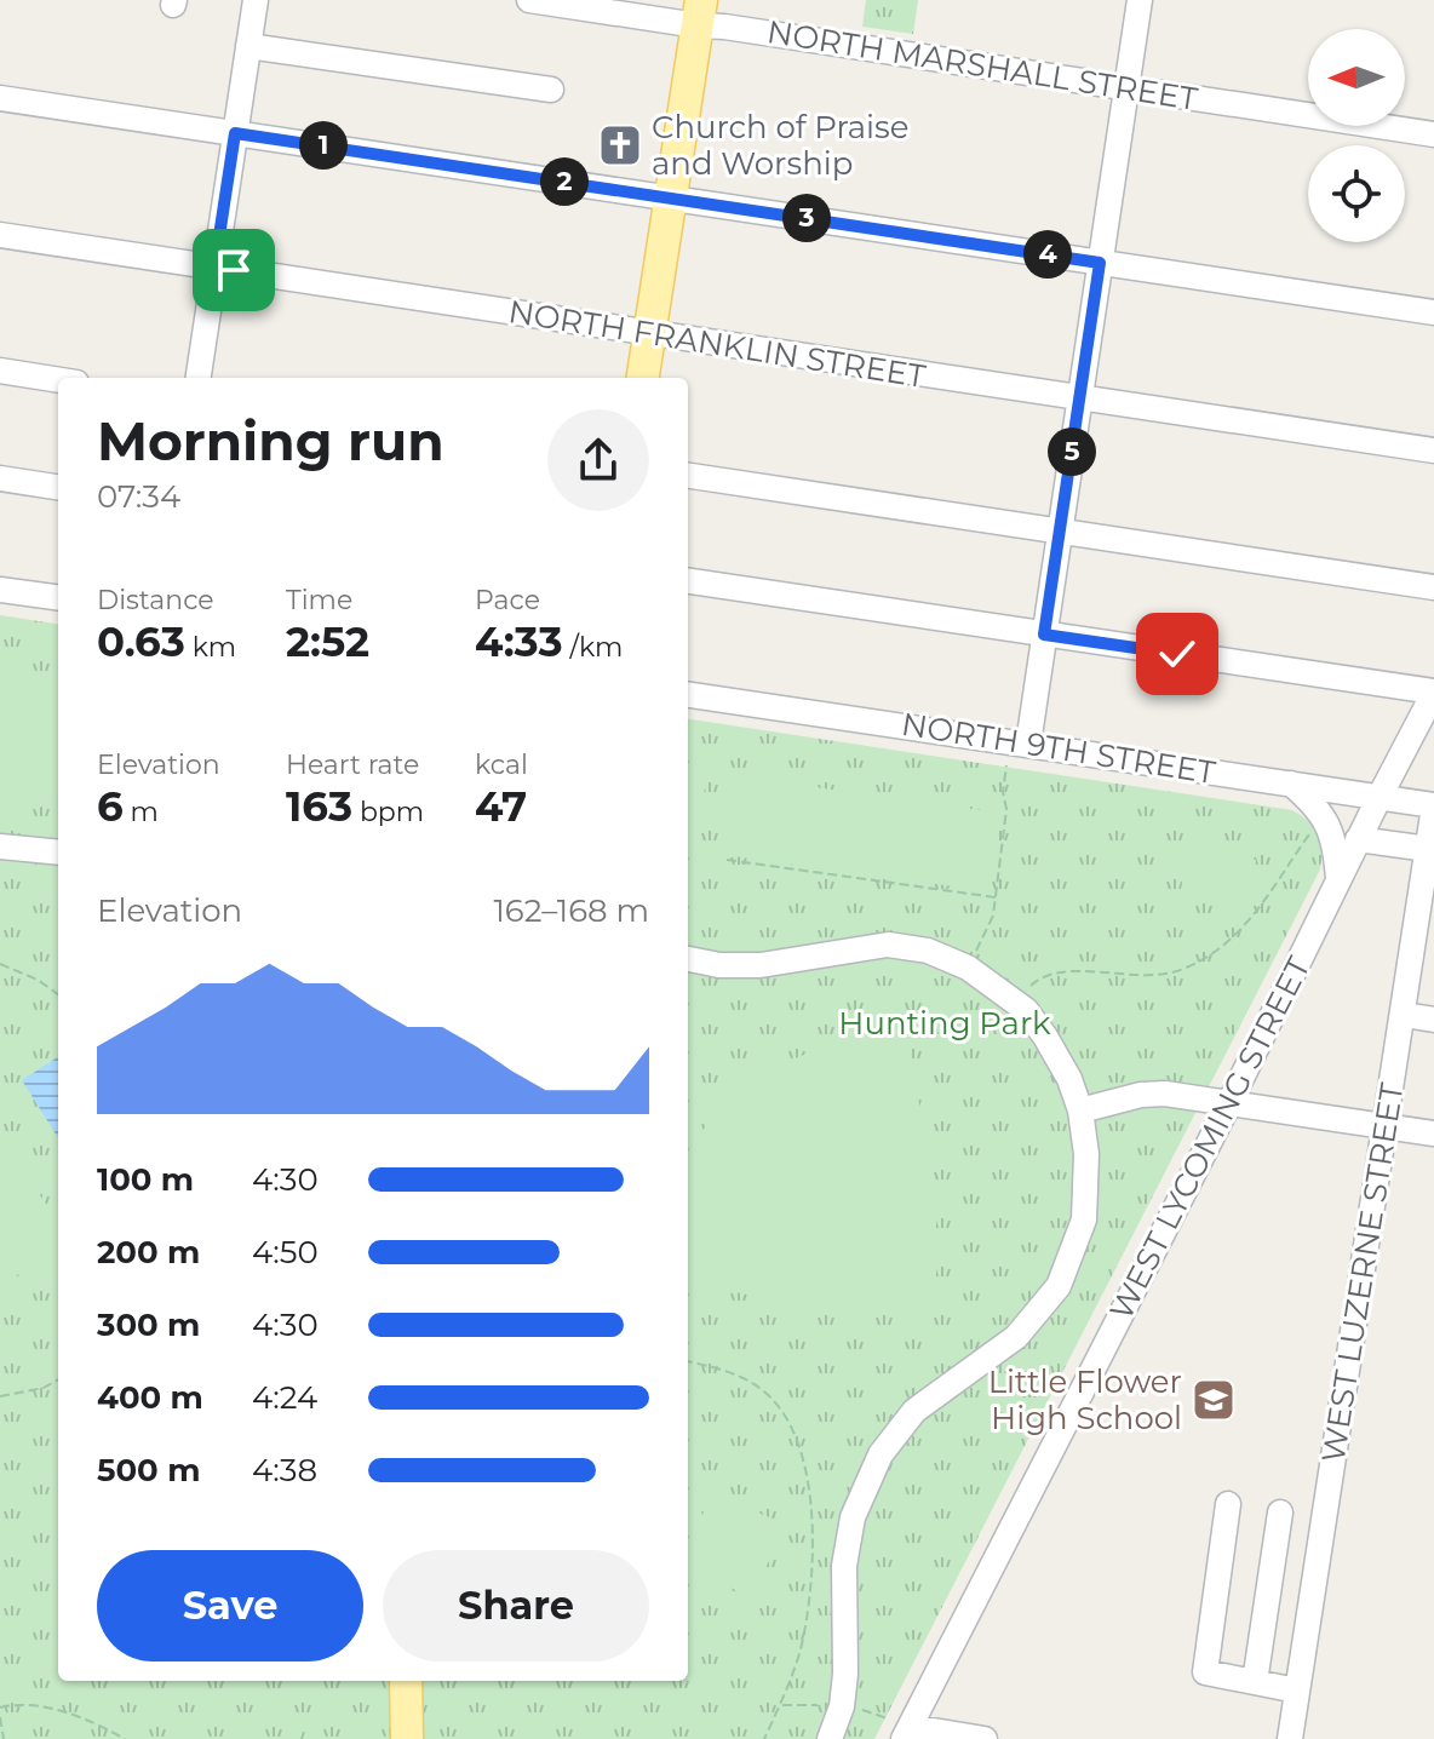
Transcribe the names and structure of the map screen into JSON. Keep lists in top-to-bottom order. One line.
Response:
{"streets":{"street":["NORTH MARSHALL STREET","NORTH FRANKLIN STREET","NORTH 9TH STREET","WEST LYCOMING STREET","WEST LUZERNE STREET"]},"crossings":[["NORTH 9TH STREET","WEST LYCOMING STREET"],["NORTH 9TH STREET","WEST LUZERNE STREET"]],"parks":["Hunting Park"],"places":{"church":["Church of Praise and Worship"],"school or university":["Little Flower High School"]},"north":"left","page":{"pins":["1","2","3","4","5"],"heading":["Morning run","07:34"],"stats":[["Distance","0.63 km"],["Time","2:52"],["Pace","4:33 /km"],["Elevation","6 m"],["Heart rate","163 bpm"],["kcal","47"]],"chart":["Elevation","162–168 m"],"list":[{"name":"100 m","note":"4:30"},{"name":"200 m","note":"4:50"},{"name":"300 m","note":"4:30"},{"name":"400 m","note":"4:24"},{"name":"500 m","note":"4:38"}],"buttons":["Save","Share"]}}
